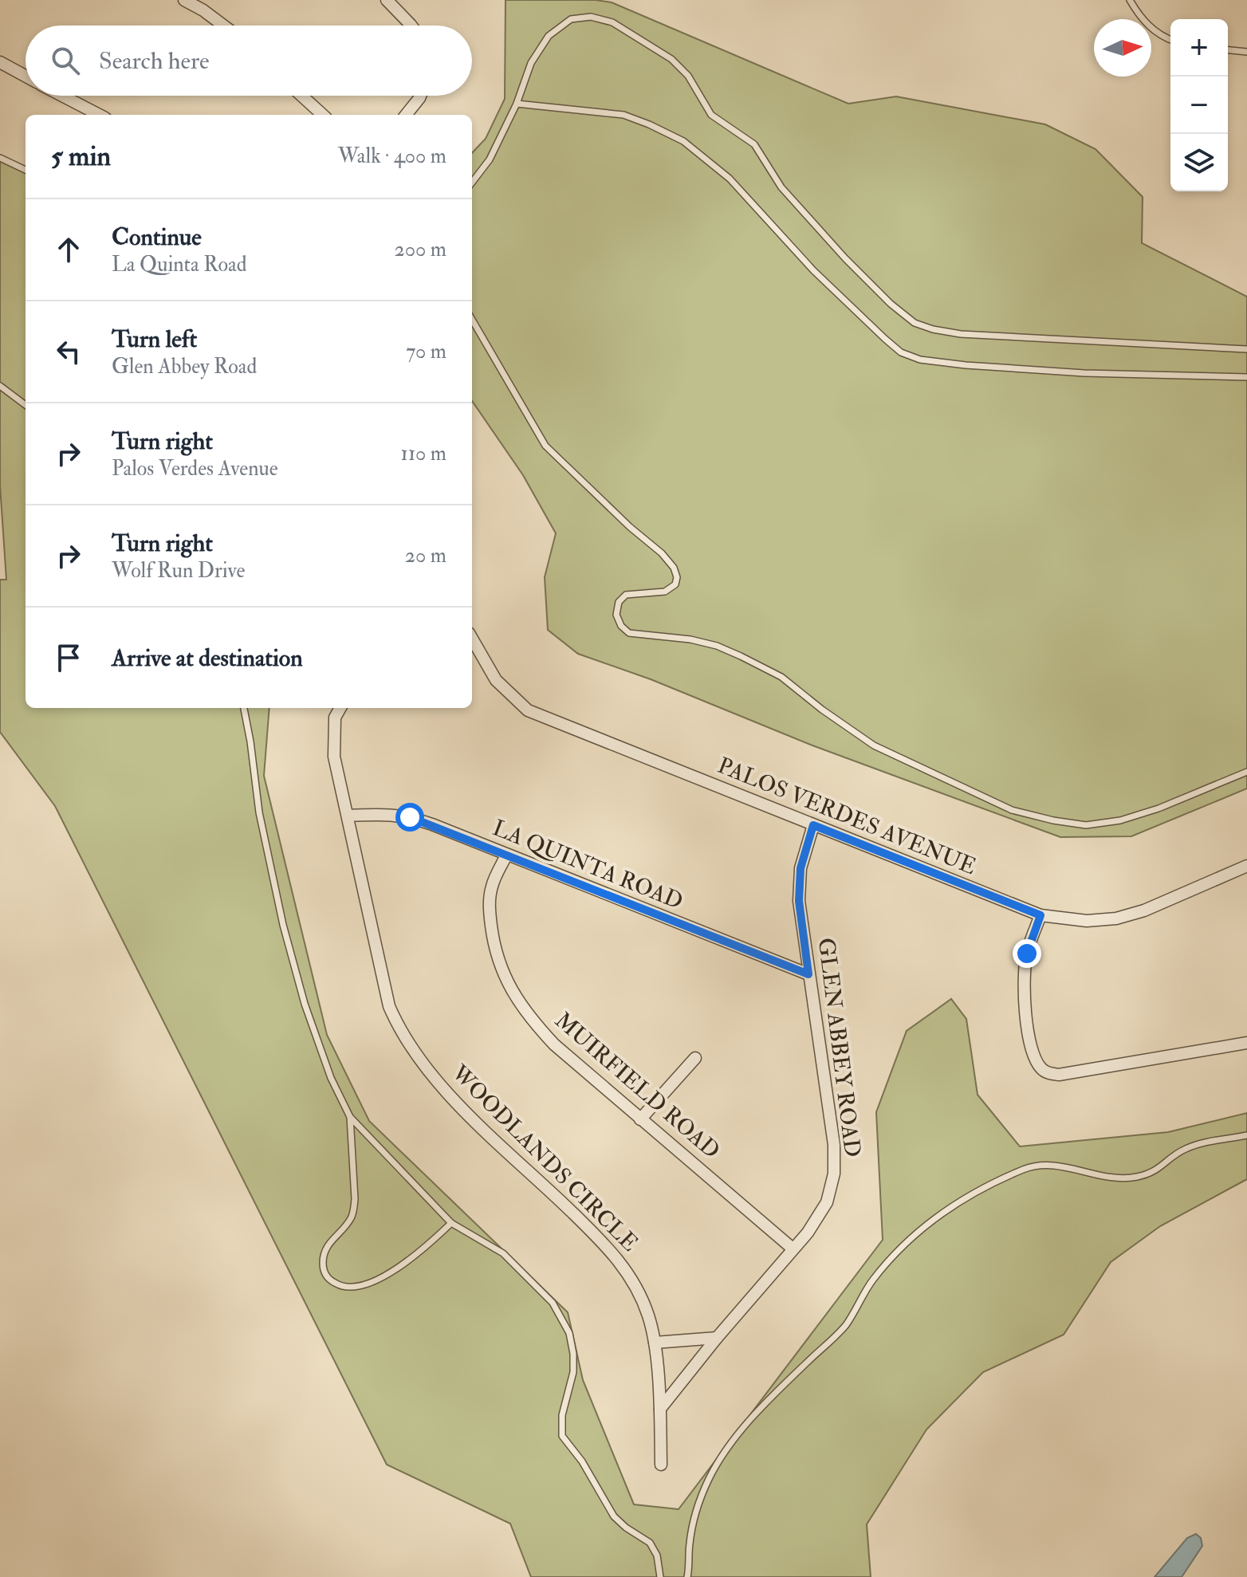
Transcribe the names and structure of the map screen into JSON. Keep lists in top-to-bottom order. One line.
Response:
{"streets":{"street":["PALOS VERDES AVENUE","LA QUINTA ROAD","GLEN ABBEY ROAD","MUIRFIELD ROAD","WOODLANDS CIRCLE"]},"crossings":[["PALOS VERDES AVENUE","GLEN ABBEY ROAD"],["LA QUINTA ROAD","GLEN ABBEY ROAD"],["LA QUINTA ROAD","MUIRFIELD ROAD"],["LA QUINTA ROAD","WOODLANDS CIRCLE"],["GLEN ABBEY ROAD","MUIRFIELD ROAD"],["GLEN ABBEY ROAD","WOODLANDS CIRCLE"]],"north":"right","page":{"map_buttons":["+","−"],"search":"Search here","heading":["5 min","Walk · 400 m"],"list":[["Continue","La Quinta Road","200 m"],["Turn left","Glen Abbey Road","70 m"],["Turn right","Palos Verdes Avenue","110 m"],["Turn right","Wolf Run Drive","20 m"],"Arrive at destination"]}}
